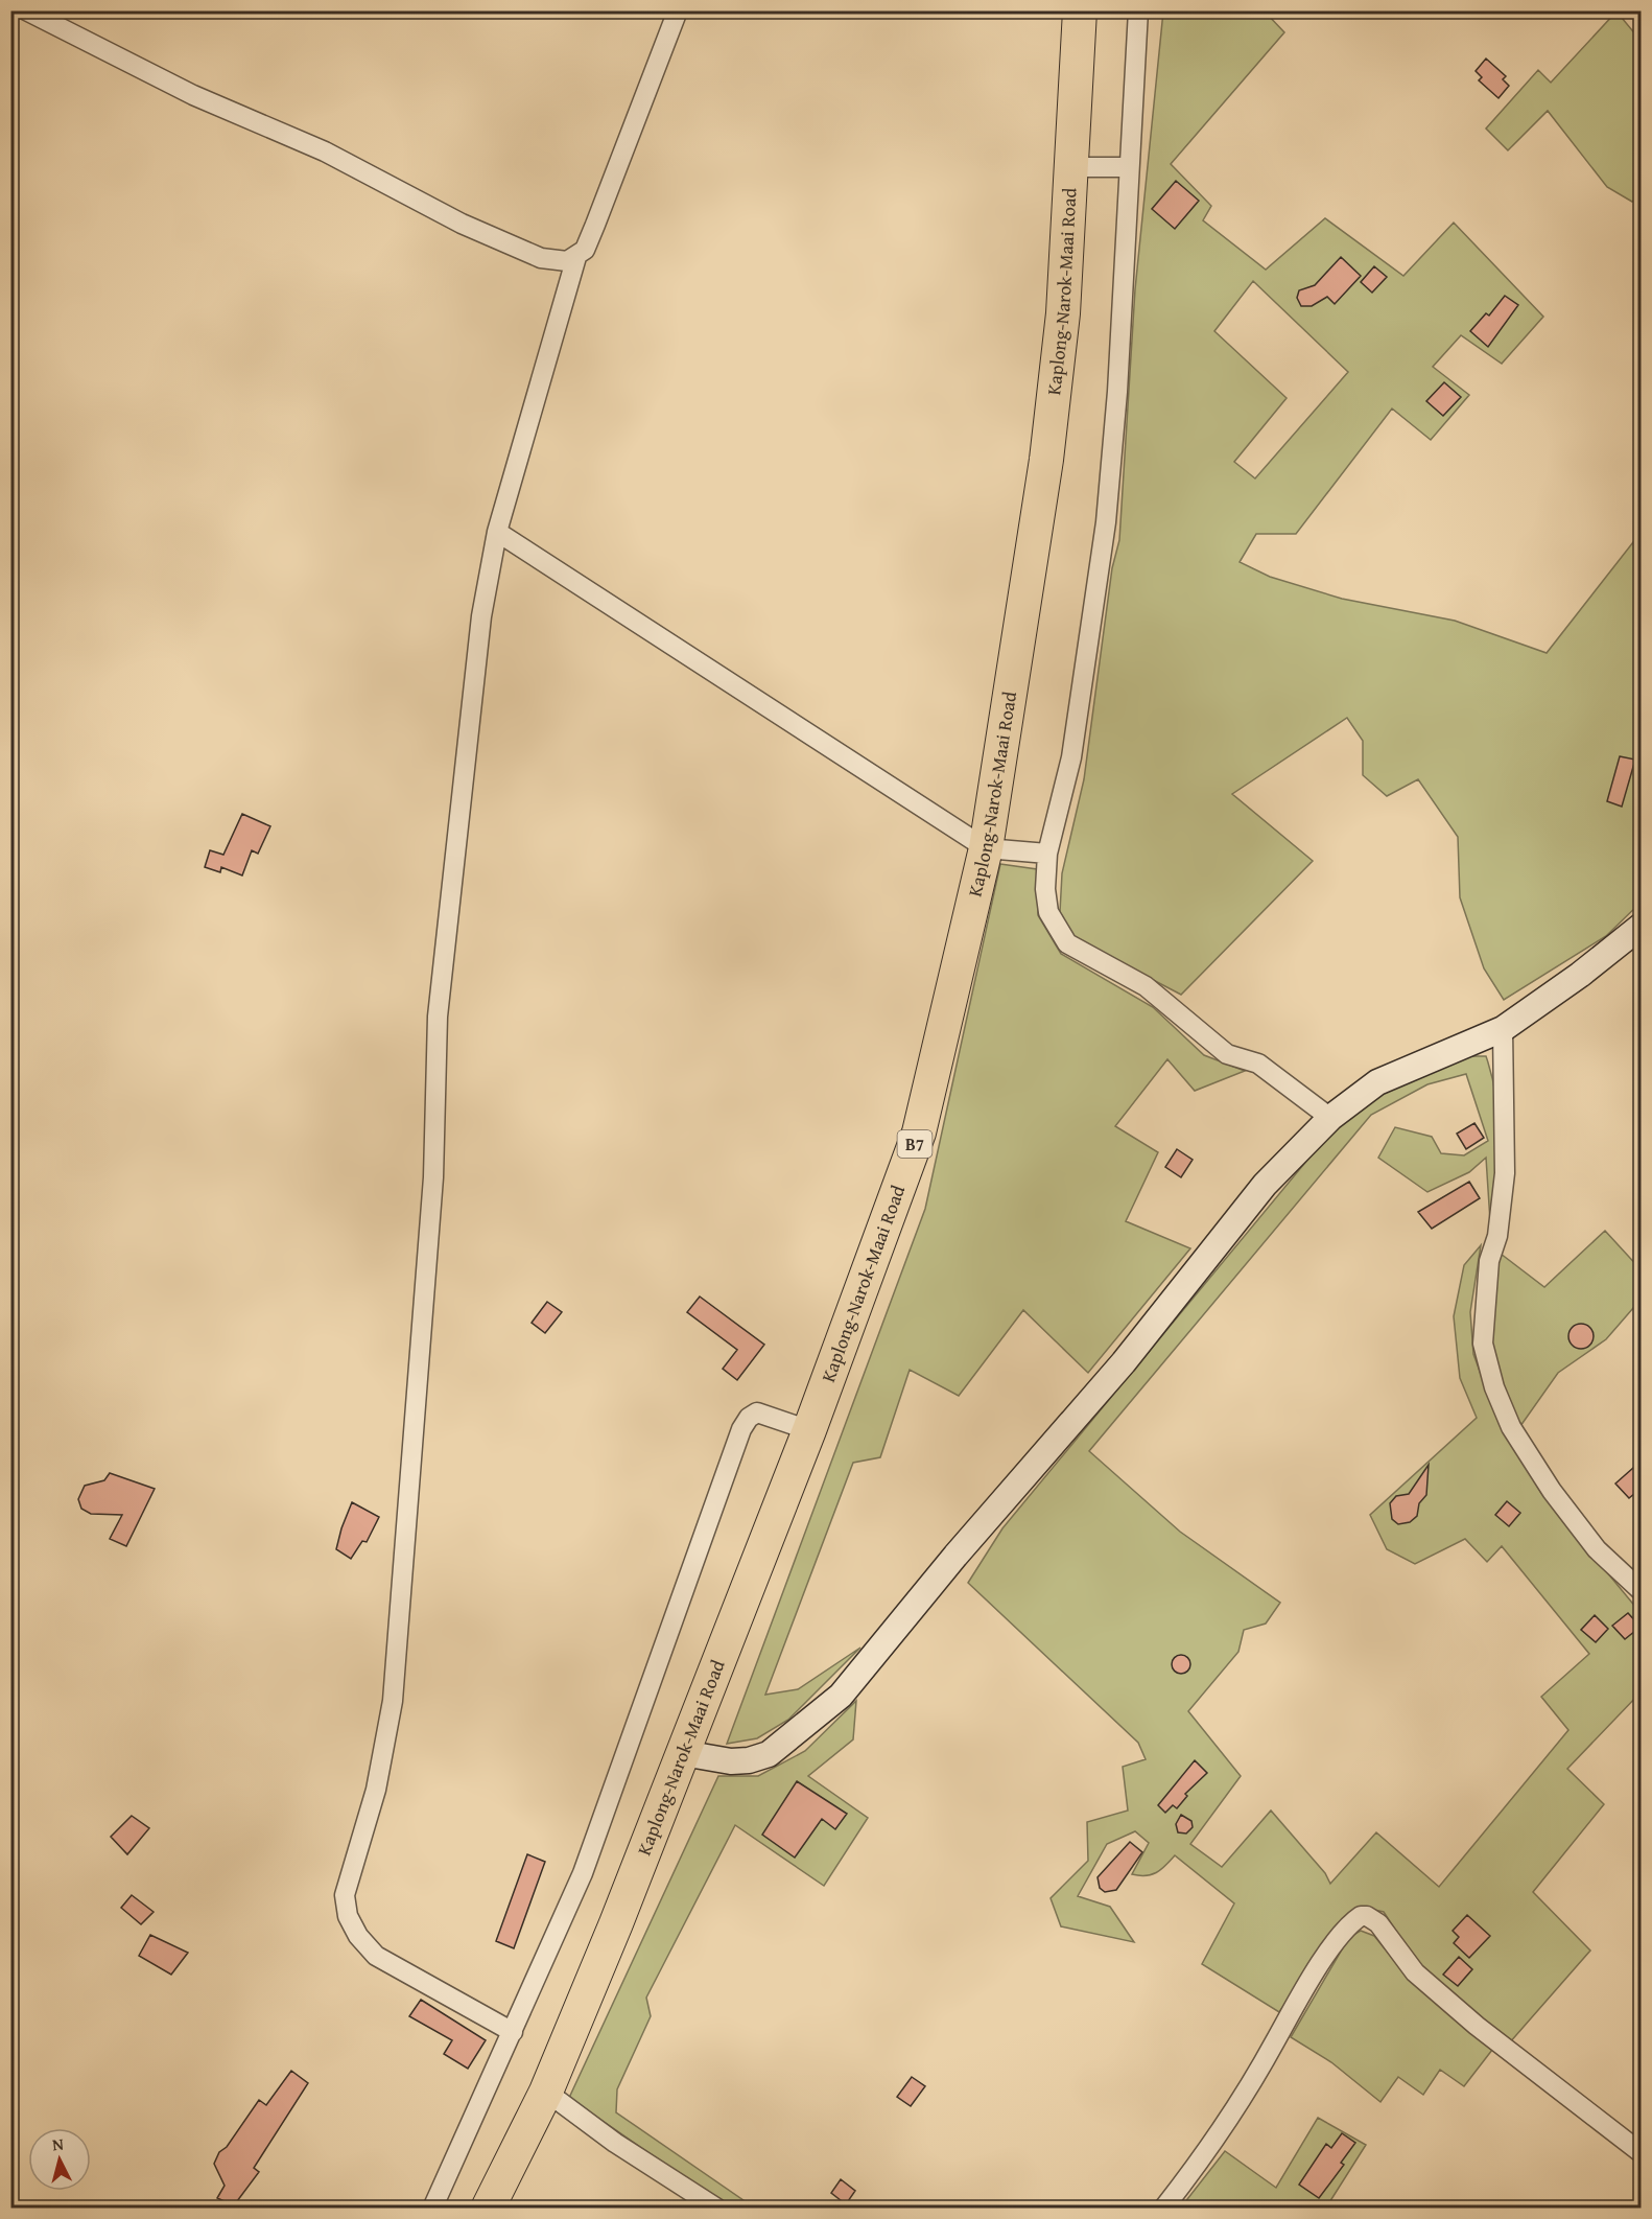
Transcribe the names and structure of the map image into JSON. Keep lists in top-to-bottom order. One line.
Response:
{"streets":{"highway":["Kaplong-Narok-Maai Road","B7"]},"north":"top"}
